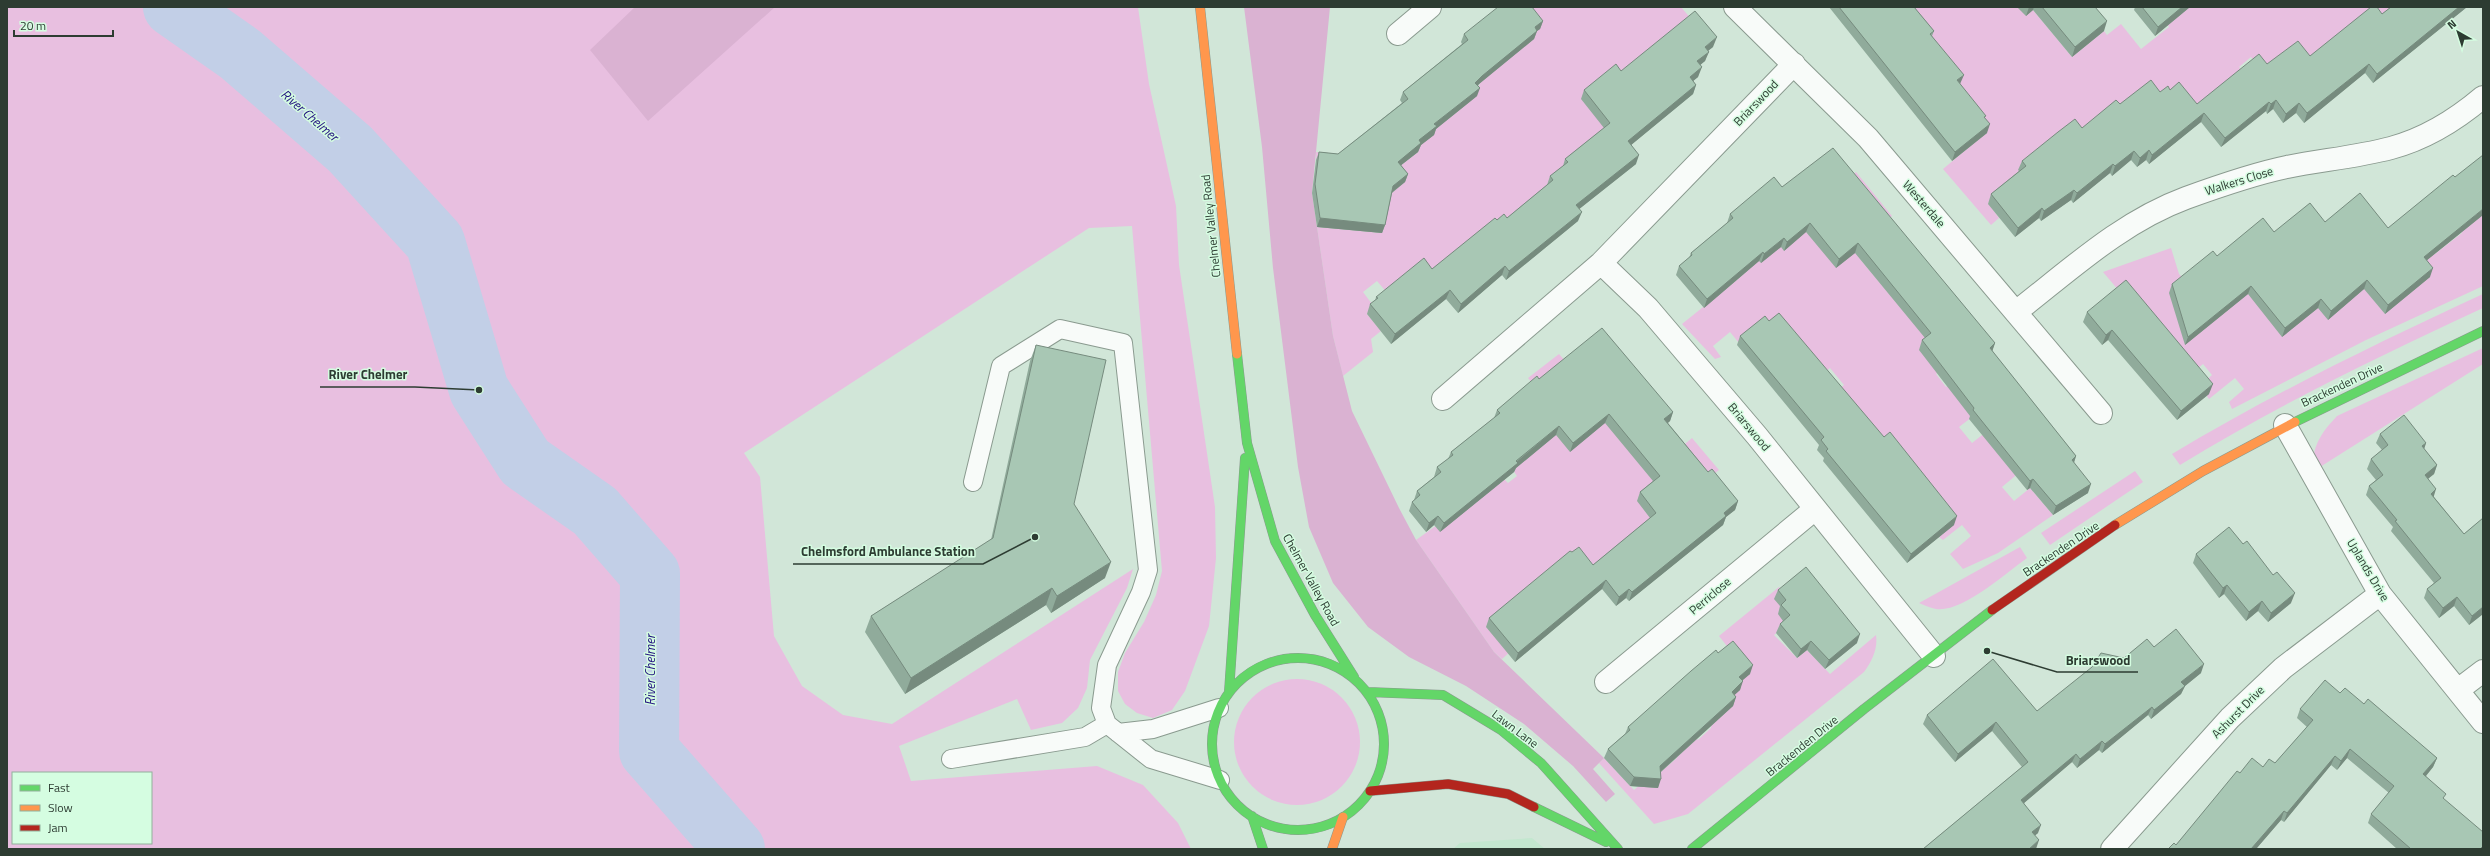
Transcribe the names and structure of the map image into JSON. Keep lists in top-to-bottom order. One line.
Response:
{"streets":{"main road":["Chelmer Valley Road","Brackenden Drive","Lawn Lane"],"street":["Briarswood","Walkers Close","Westerdale","Uplands Drive","Perriclose","Ashurst Drive"]},"crossings":[["Briarswood","Westerdale"],["Briarswood","Brackenden Drive"],["Briarswood","Perriclose"],["Walkers Close","Westerdale"],["Brackenden Drive","Uplands Drive"],["Uplands Drive","Ashurst Drive"]],"water":["River Chelmer"],"places":["River Chelmer","Chelmsford Ambulance Station","Briarswood"],"legend":["Fast","Slow","Jam"],"scale_bar":"20 m","north":"top left"}
